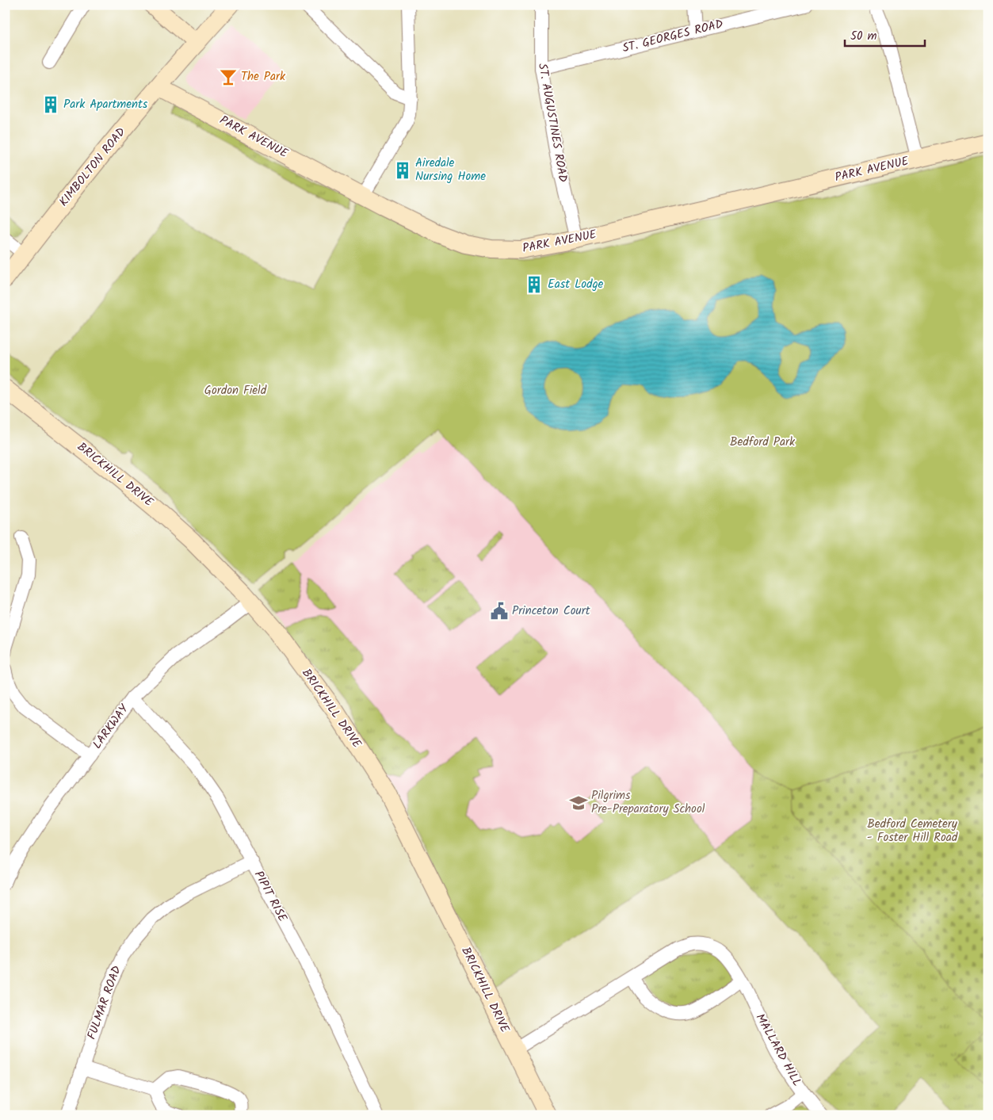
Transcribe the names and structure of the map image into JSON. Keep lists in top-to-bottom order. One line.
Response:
{"streets":{"street":["ST. GEORGES ROAD","ST. AUGUSTINES ROAD","PARK AVENUE","KIMBOLTON ROAD","BRICKHILL DRIVE","LARKWAY","PIPIT RISE","FULMAR ROAD","MALLARD HILL"]},"crossings":[["ST. GEORGES ROAD","ST. AUGUSTINES ROAD"],["ST. AUGUSTINES ROAD","PARK AVENUE"],["PARK AVENUE","KIMBOLTON ROAD"],["BRICKHILL DRIVE","LARKWAY"],["BRICKHILL DRIVE","MALLARD HILL"],["LARKWAY","PIPIT RISE"],["PIPIT RISE","FULMAR ROAD"]],"parks":["Gordon Field","Bedford Park","Bedford Cemetery - Foster Hill Road"],"places":{"bar":["The Park"],"building":["Park Apartments","Airedale Nursing Home","East Lodge"],"public building":["Princeton Court"],"school or university":["Pilgrims Pre-Preparatory School"]},"scale_bar":"50 m"}
